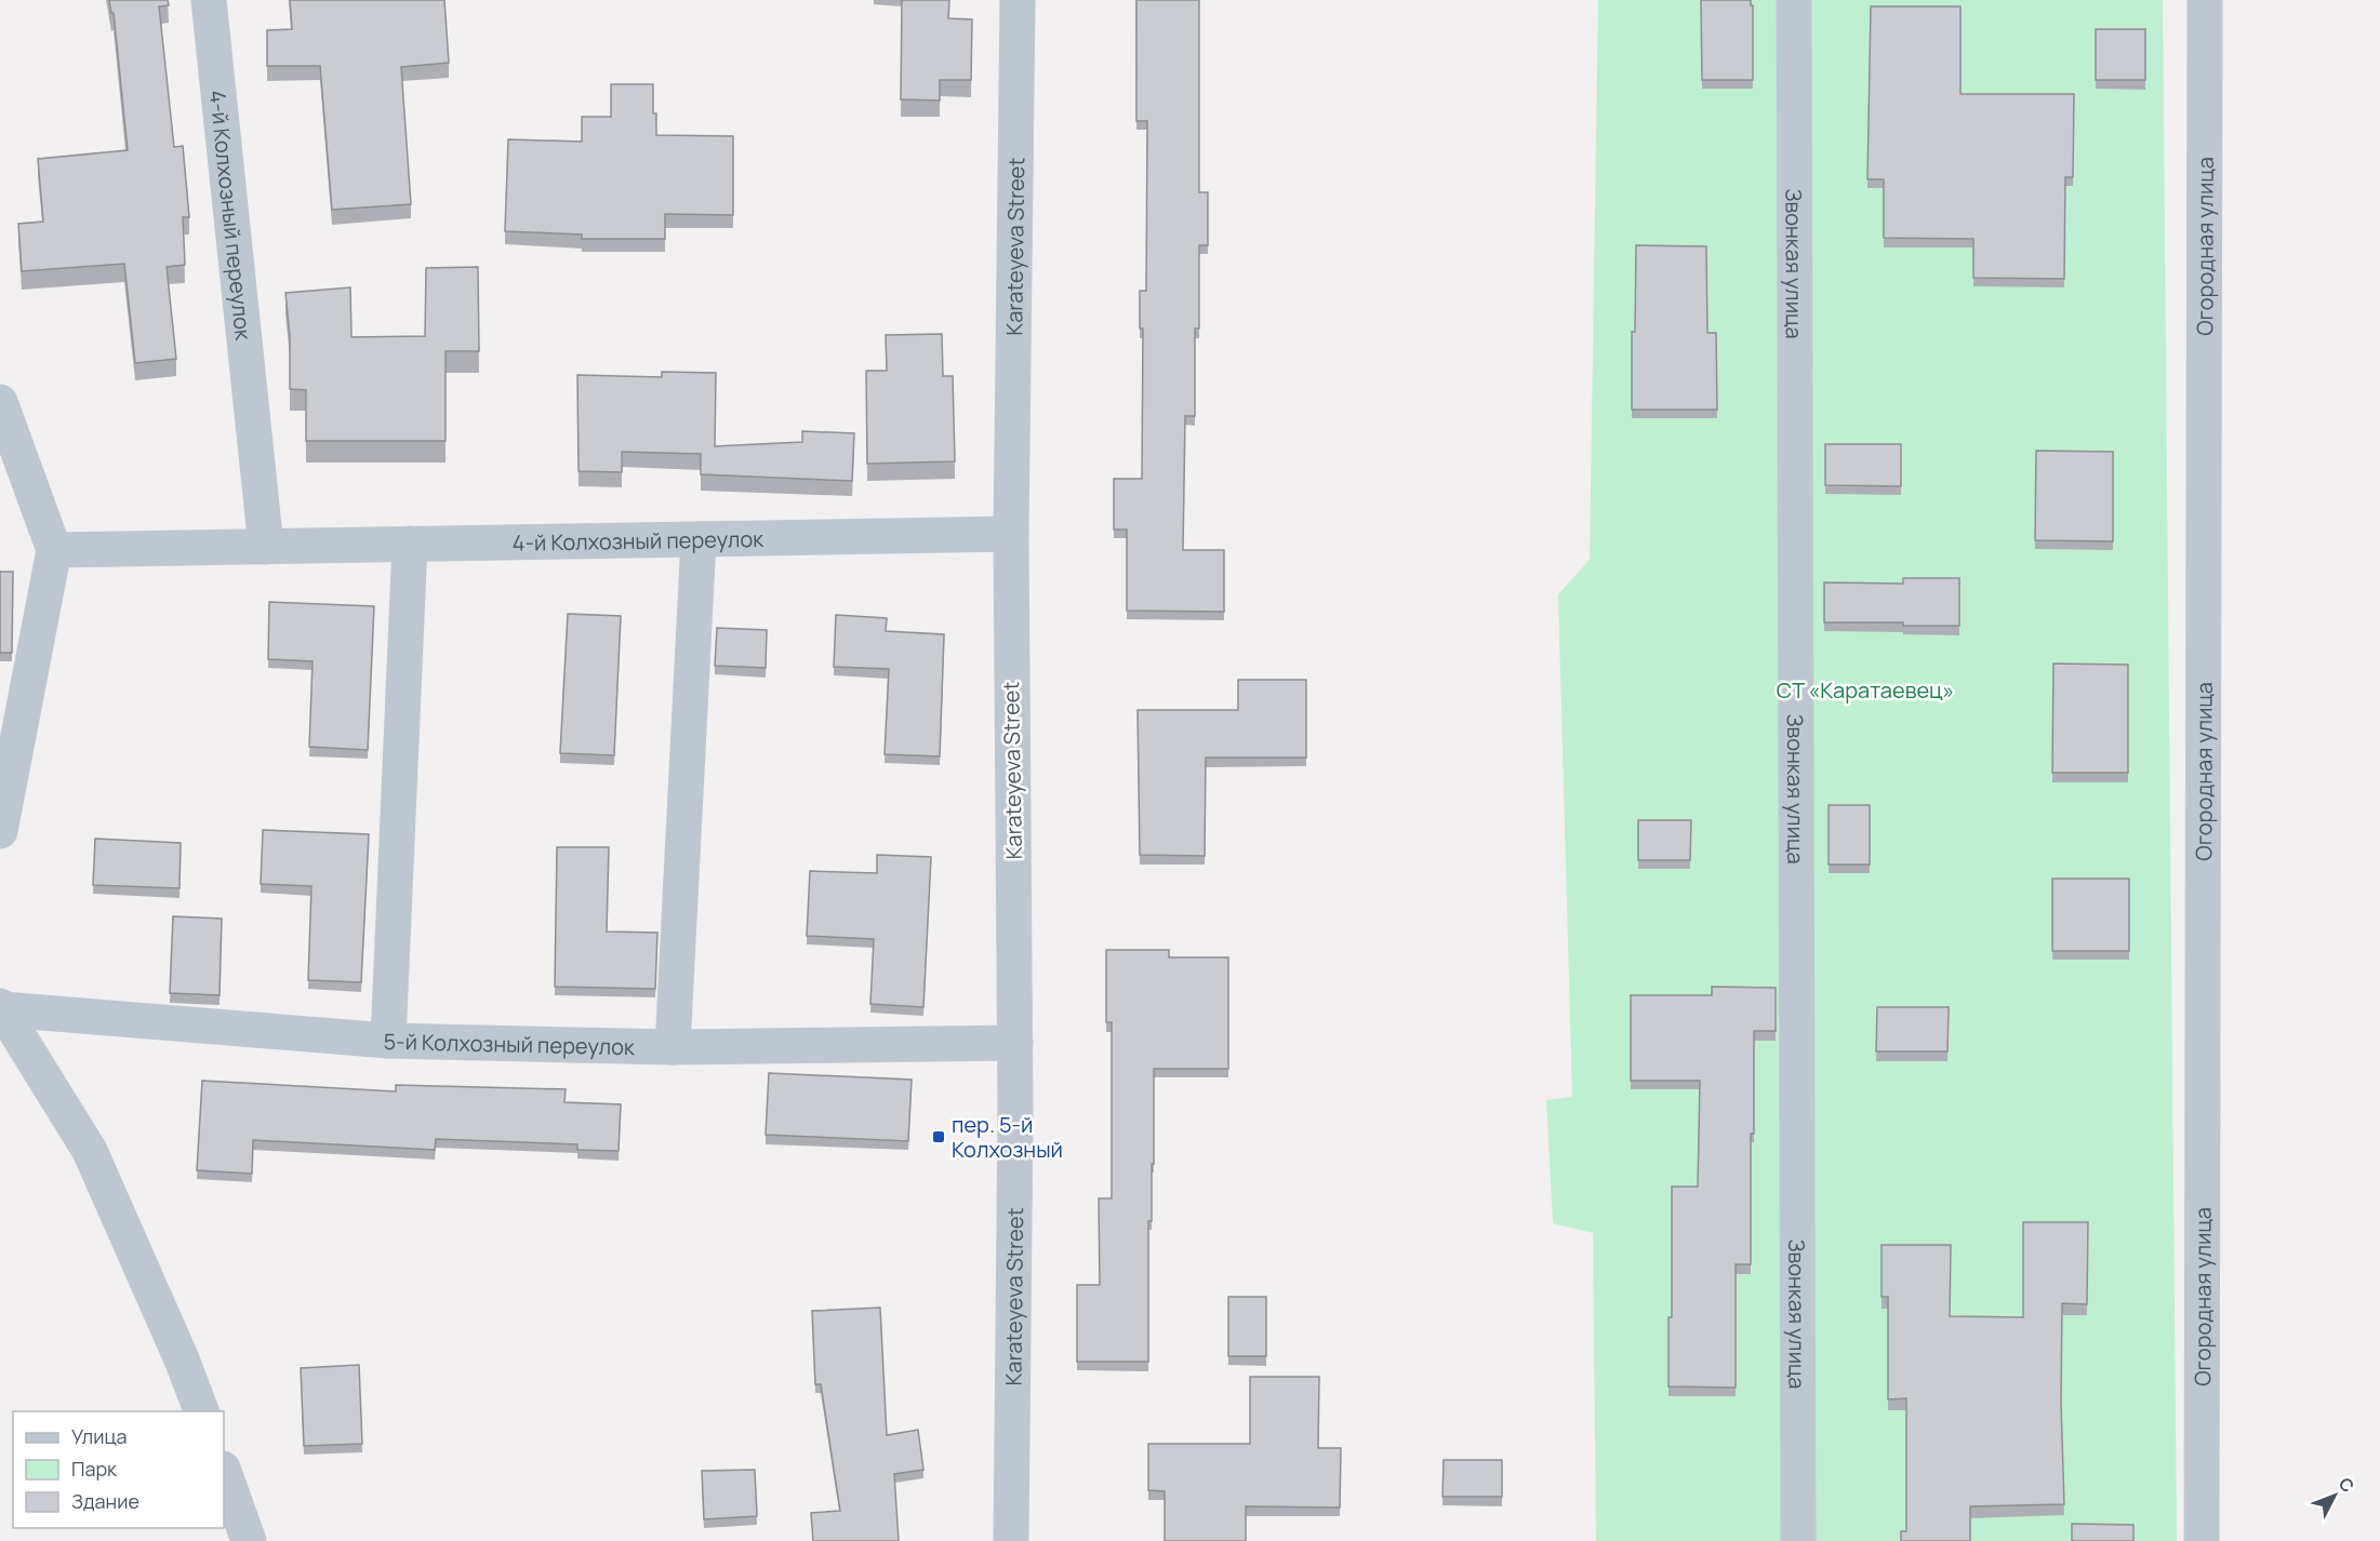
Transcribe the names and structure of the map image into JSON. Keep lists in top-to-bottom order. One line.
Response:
{"streets":{"street":["4-й Колхозный переулок","Karateyeva Street","Огородная улица","Звонкая улица","5-й Колхозный переулок"]},"crossings":[["4-й Колхозный переулок","Karateyeva Street"],["Karateyeva Street","5-й Колхозный переулок"]],"parks":["СТ «Каратаевец»"],"places":{"transit":["пер. 5-й Колхозный"]},"legend":["Улица","Парк","Здание"],"north":"top right"}
